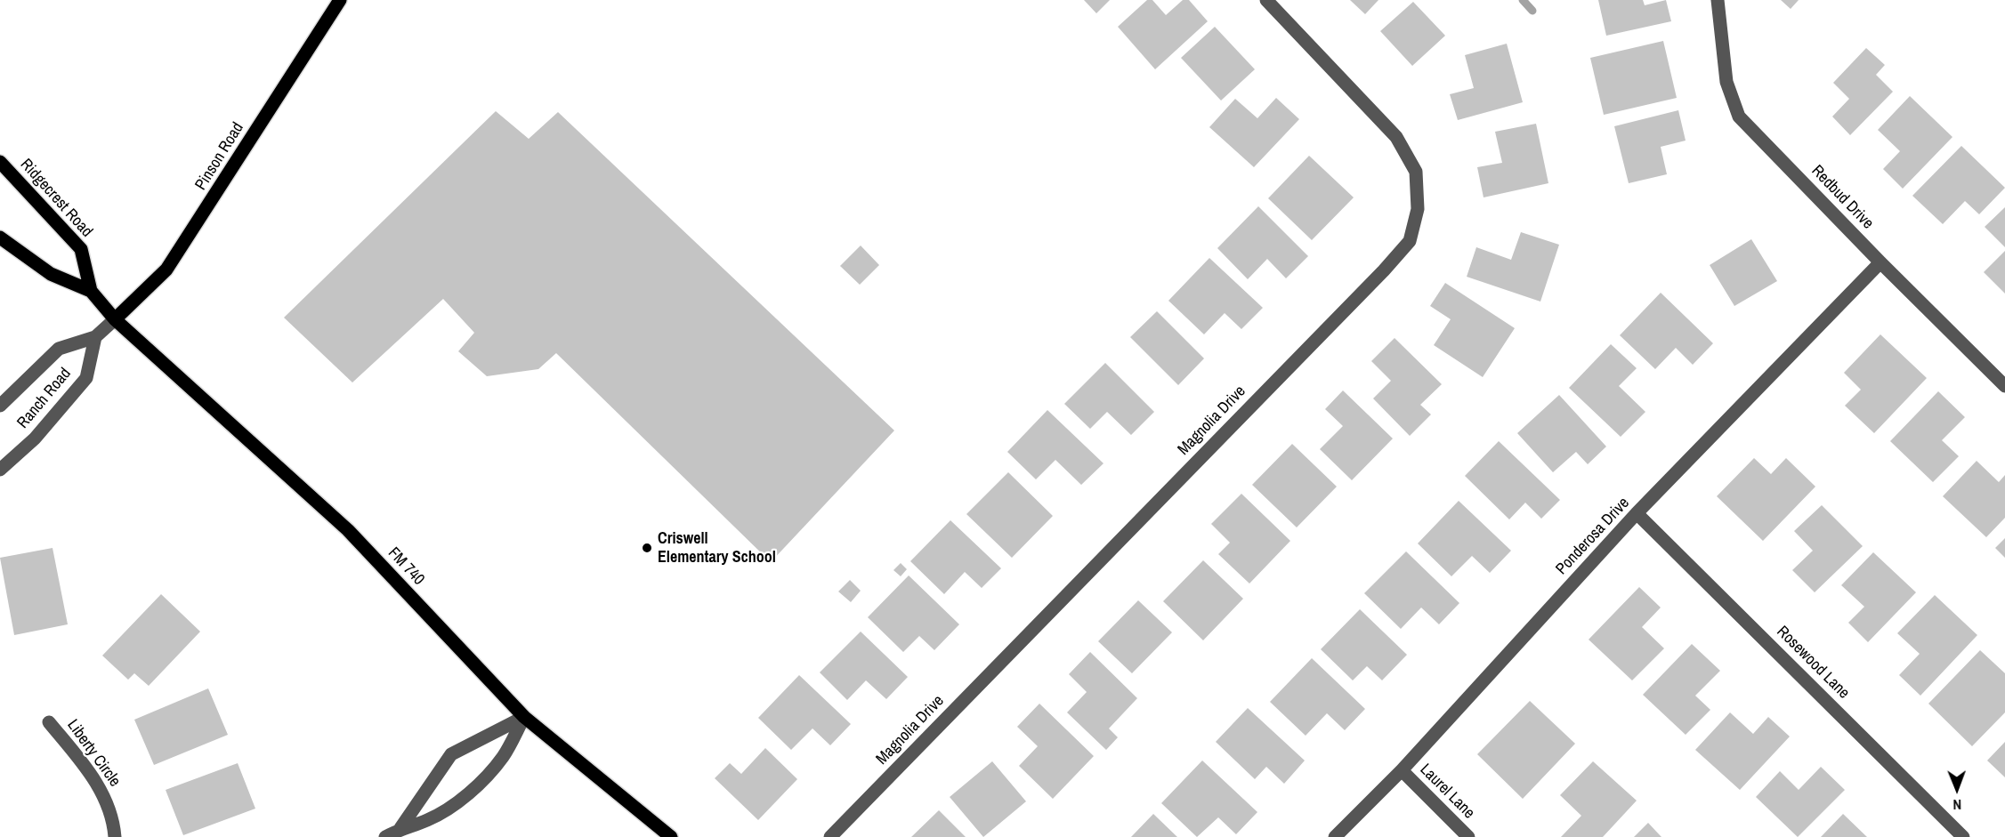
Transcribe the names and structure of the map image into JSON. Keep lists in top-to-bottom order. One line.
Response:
{"streets":{"main road":["Pinson Road","Ridgecrest Road","FM 740"],"street":["Redbud Drive","Ranch Road","Magnolia Drive","Ponderosa Drive","Rosewood Lane","Liberty Circle","Laurel Lane"]},"crossings":[["Pinson Road","Ridgecrest Road"],["Pinson Road","Ranch Road"],["Pinson Road","FM 740"],["Redbud Drive","Ponderosa Drive"],["Ridgecrest Road","Ranch Road"],["Ridgecrest Road","FM 740"],["Ranch Road","FM 740"],["Ponderosa Drive","Rosewood Lane"],["Ponderosa Drive","Laurel Lane"]],"places":["Criswell Elementary School"],"north":"bottom"}
